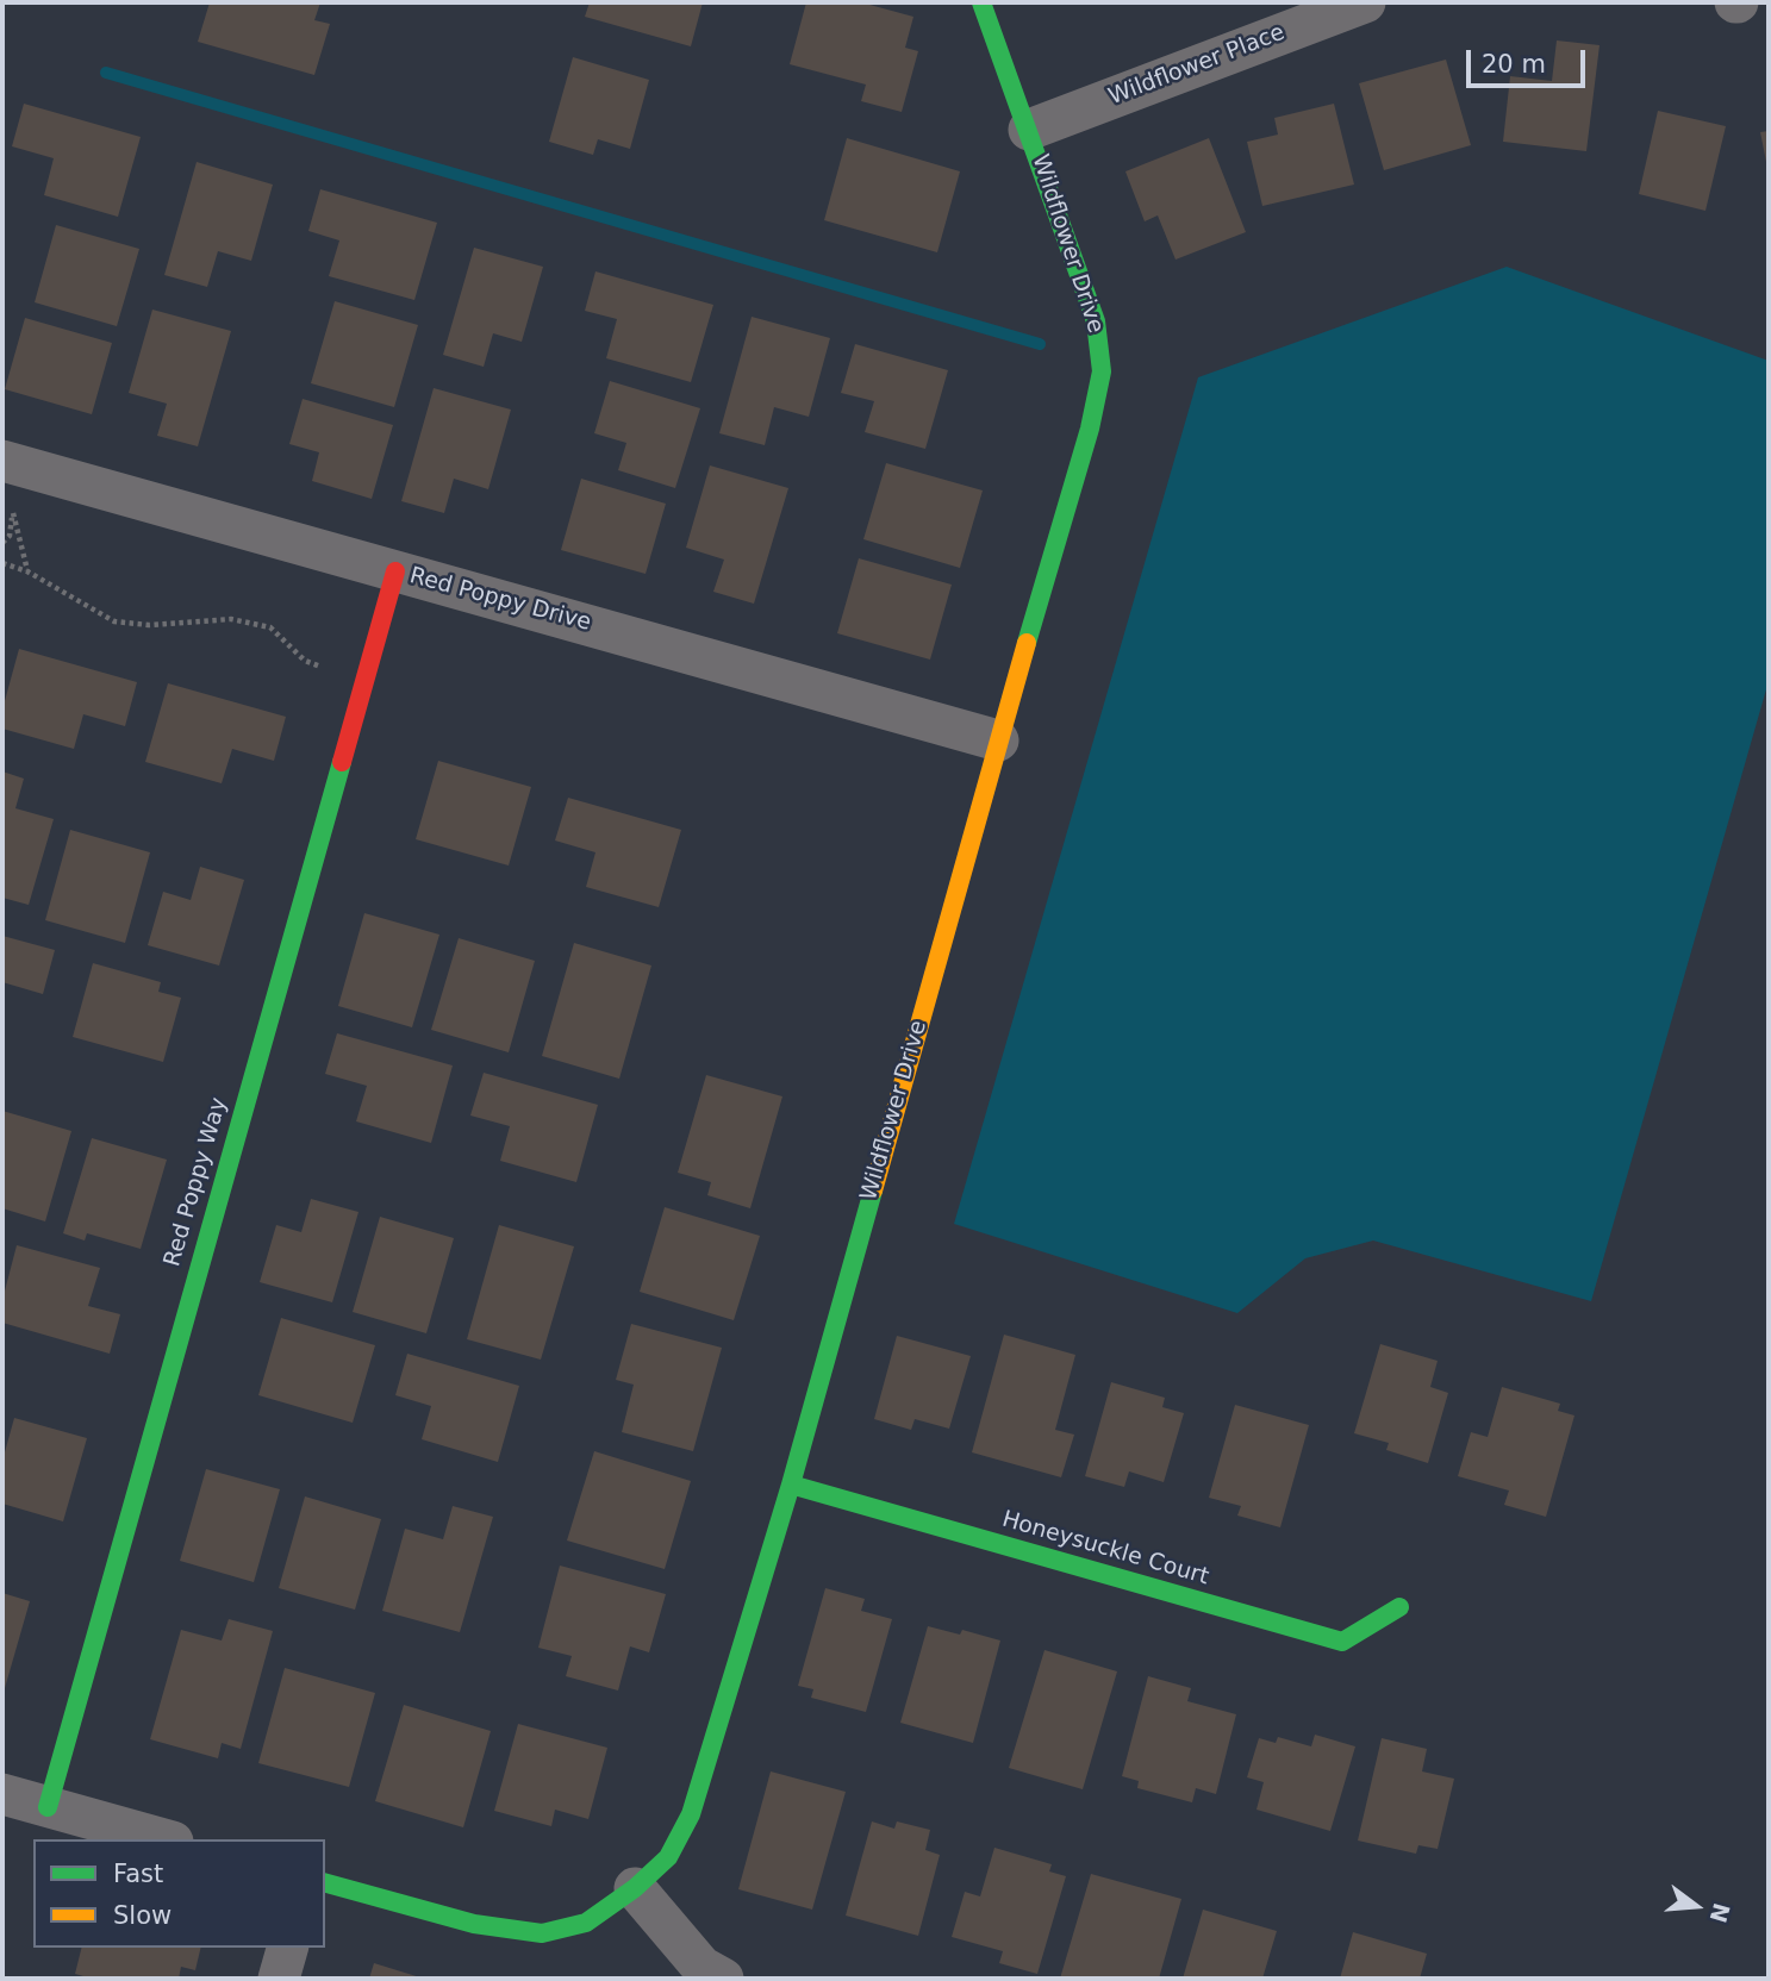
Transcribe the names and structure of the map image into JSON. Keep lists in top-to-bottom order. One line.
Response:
{"streets":{"street":["Wildflower Place","Wildflower Drive","Red Poppy Drive","Red Poppy Way","Honeysuckle Court"]},"crossings":[["Wildflower Place","Wildflower Drive"],["Wildflower Drive","Red Poppy Drive"],["Wildflower Drive","Honeysuckle Court"],["Red Poppy Drive","Red Poppy Way"]],"legend":["Fast","Slow"],"scale_bar":"20 m","north":"right"}
